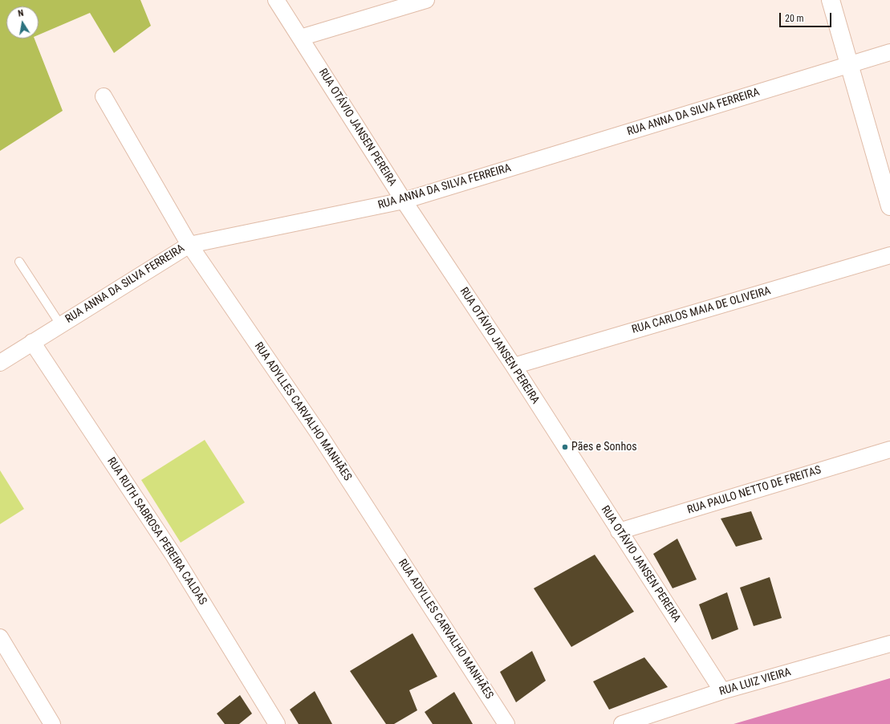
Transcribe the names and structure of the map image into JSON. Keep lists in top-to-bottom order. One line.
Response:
{"streets":{"street":["RUA ANNA DA SILVA FERREIRA","RUA OTÁVIO JANSEN PEREIRA","RUA CARLOS MAIA DE OLIVEIRA","RUA ADYLLES CARVALHO MANHÃES","RUA PAULO NETTO DE FREITAS","RUA RUTH SABROSA PEREIRA CALDAS","RUA LUIZ VIEIRA"]},"crossings":[["RUA ANNA DA SILVA FERREIRA","RUA OTÁVIO JANSEN PEREIRA"],["RUA ANNA DA SILVA FERREIRA","RUA ADYLLES CARVALHO MANHÃES"],["RUA ANNA DA SILVA FERREIRA","RUA RUTH SABROSA PEREIRA CALDAS"],["RUA OTÁVIO JANSEN PEREIRA","RUA CARLOS MAIA DE OLIVEIRA"],["RUA OTÁVIO JANSEN PEREIRA","RUA PAULO NETTO DE FREITAS"],["RUA OTÁVIO JANSEN PEREIRA","RUA LUIZ VIEIRA"]],"places":["Pães e Sonhos"],"scale_bar":"20 m","north":"top"}
